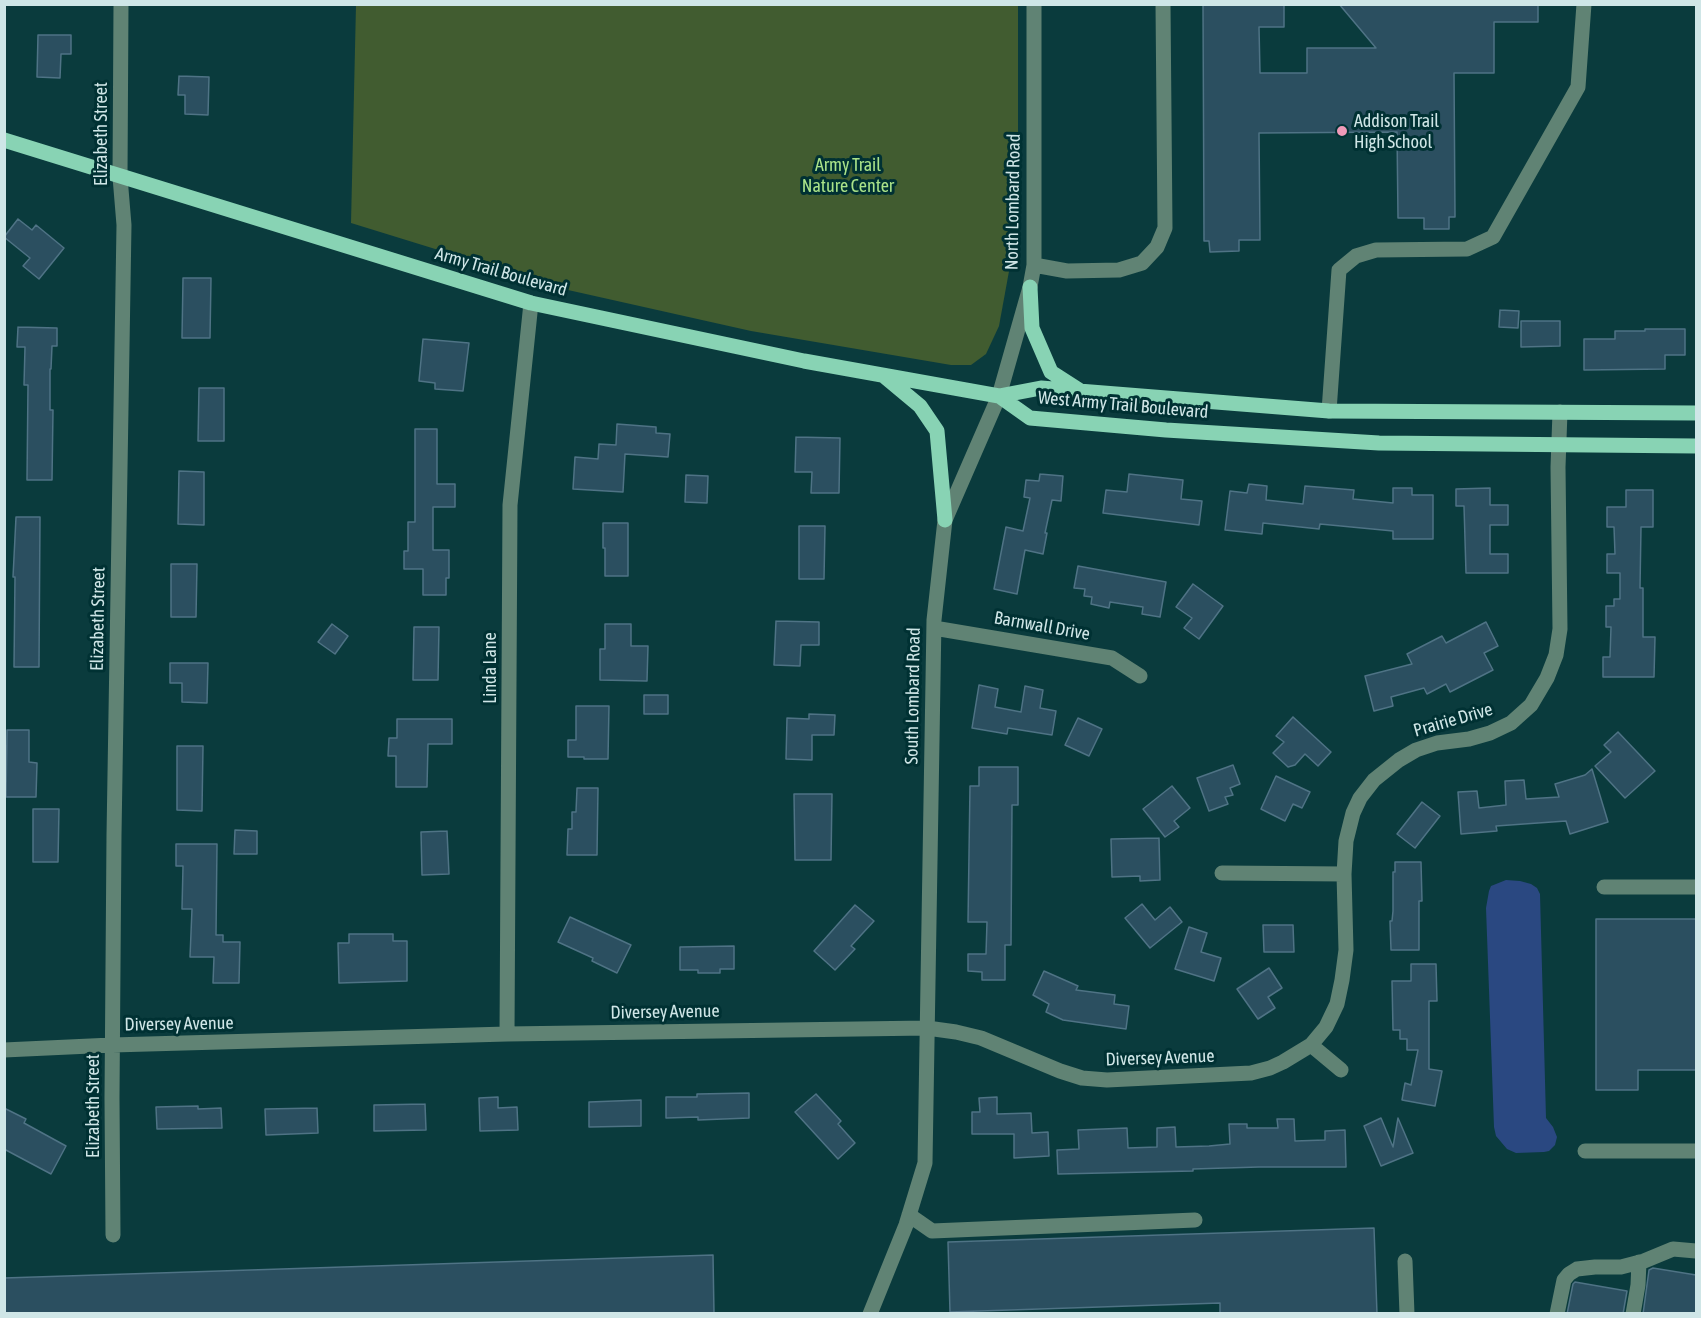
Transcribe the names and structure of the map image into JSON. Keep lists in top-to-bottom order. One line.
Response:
{"streets":{"main road":["Army Trail Boulevard","West Army Trail Boulevard"],"street":["Elizabeth Street","North Lombard Road","Barnwall Drive","Linda Lane","South Lombard Road","Prairie Drive","Diversey Avenue"]},"crossings":[["Elizabeth Street","Army Trail Boulevard"],["Elizabeth Street","Diversey Avenue"],["North Lombard Road","Army Trail Boulevard"],["North Lombard Road","West Army Trail Boulevard"],["North Lombard Road","South Lombard Road"],["Army Trail Boulevard","West Army Trail Boulevard"],["Army Trail Boulevard","Linda Lane"],["Army Trail Boulevard","South Lombard Road"],["West Army Trail Boulevard","South Lombard Road"],["West Army Trail Boulevard","Prairie Drive"],["Barnwall Drive","South Lombard Road"],["Linda Lane","Diversey Avenue"],["South Lombard Road","Diversey Avenue"],["Prairie Drive","Diversey Avenue"]],"parks":["Army Trail Nature Center"],"places":["Addison Trail High School"]}
